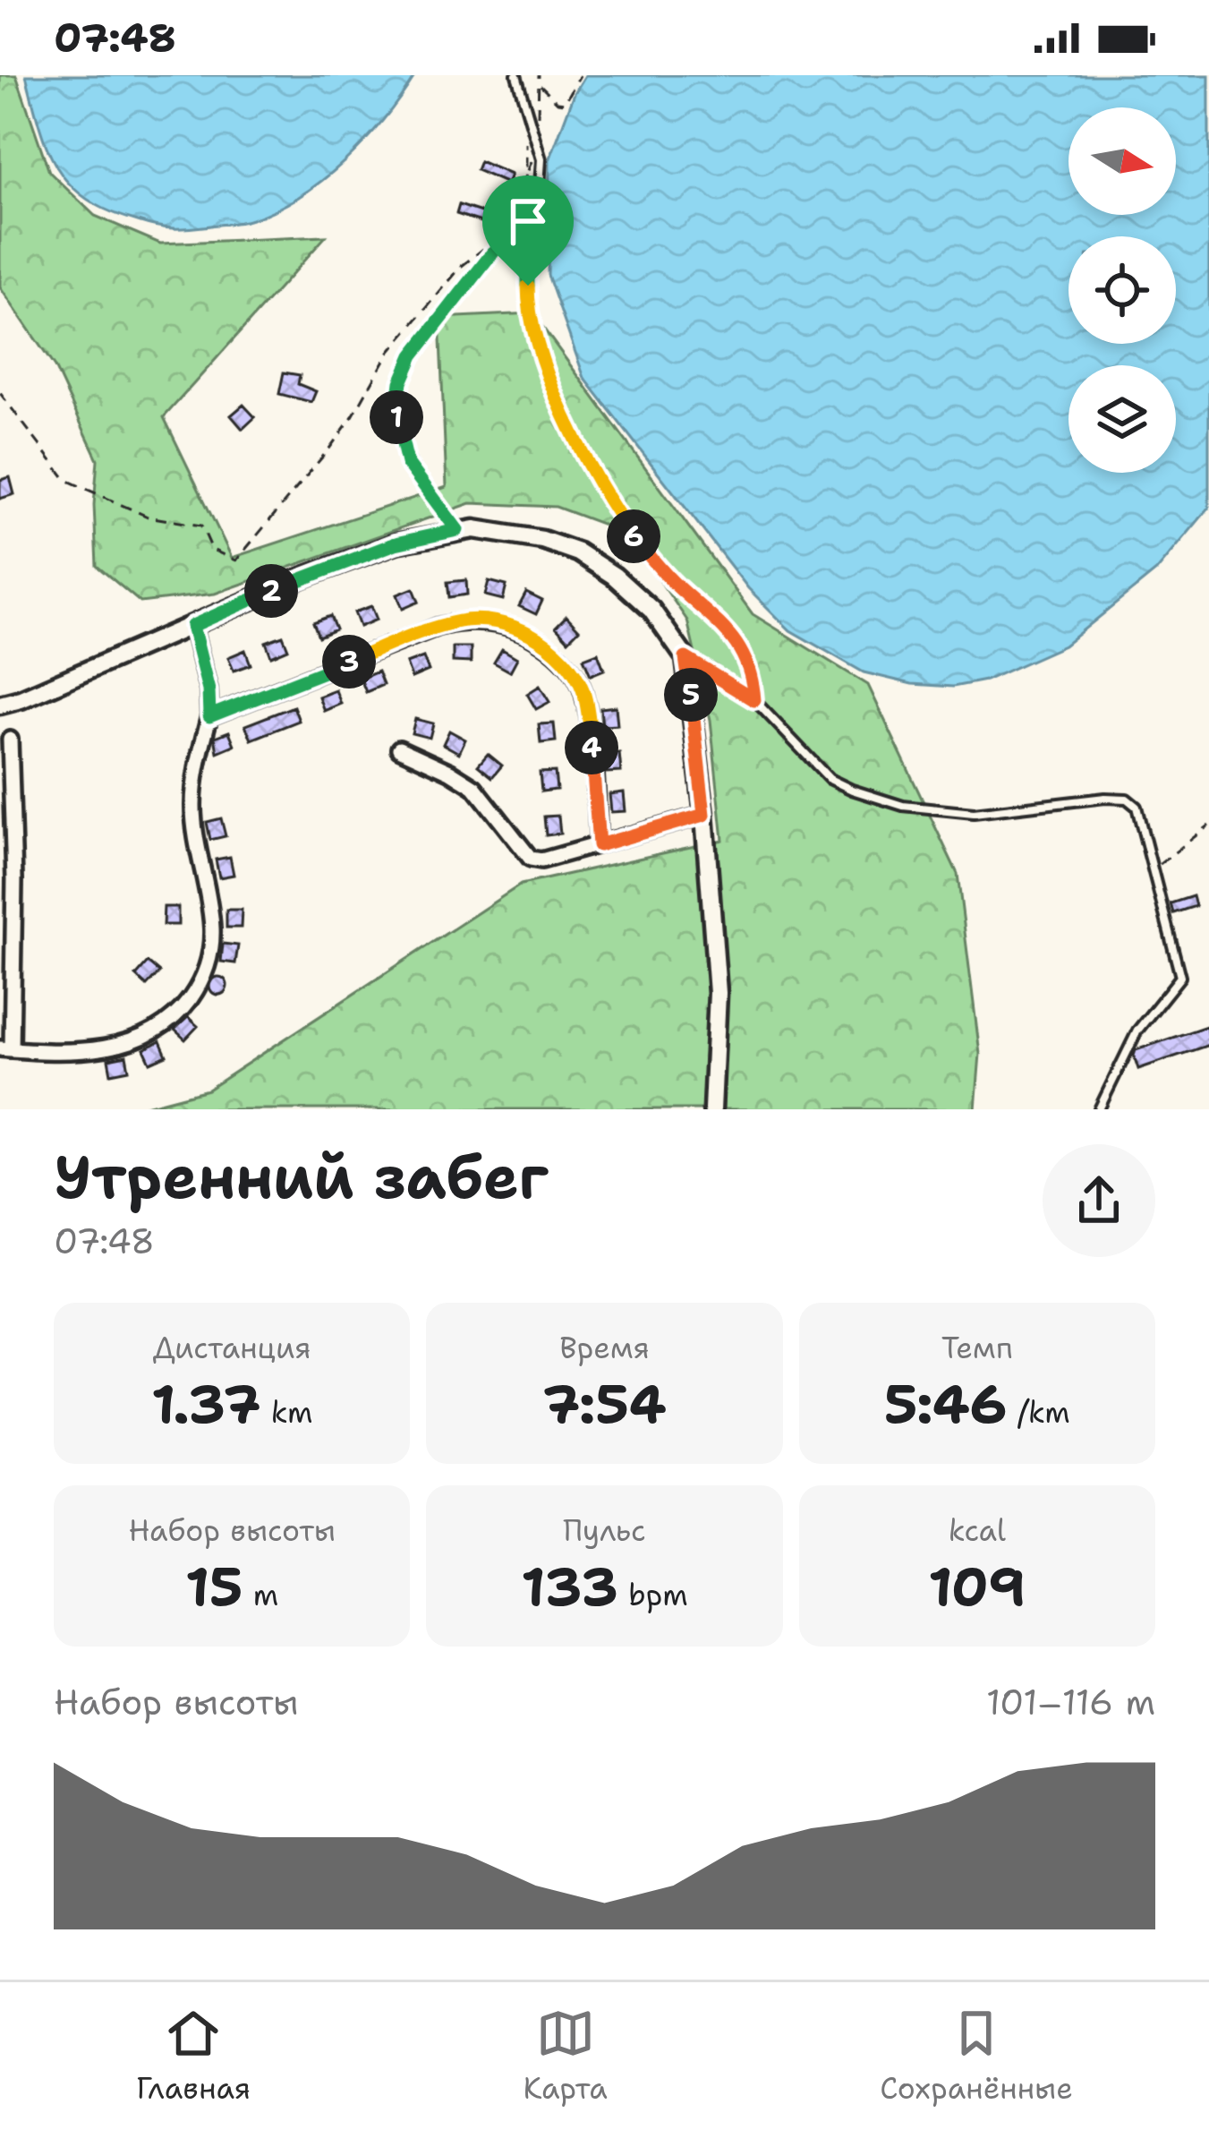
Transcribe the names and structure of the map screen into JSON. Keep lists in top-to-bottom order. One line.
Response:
{"north":"right","page":{"status":"07:48","pins":["1","6","2","3","5","4"],"heading":["Утренний забег","07:48"],"stats":[["Дистанция","1.37 km"],["Время","7:54"],["Темп","5:46 /km"],["Набор высоты","15 m"],["Пульс","133 bpm"],["kcal","109"]],"chart":["Набор высоты","101–116 m"],"tabs":["Главная","Карта","Сохранённые"]}}
